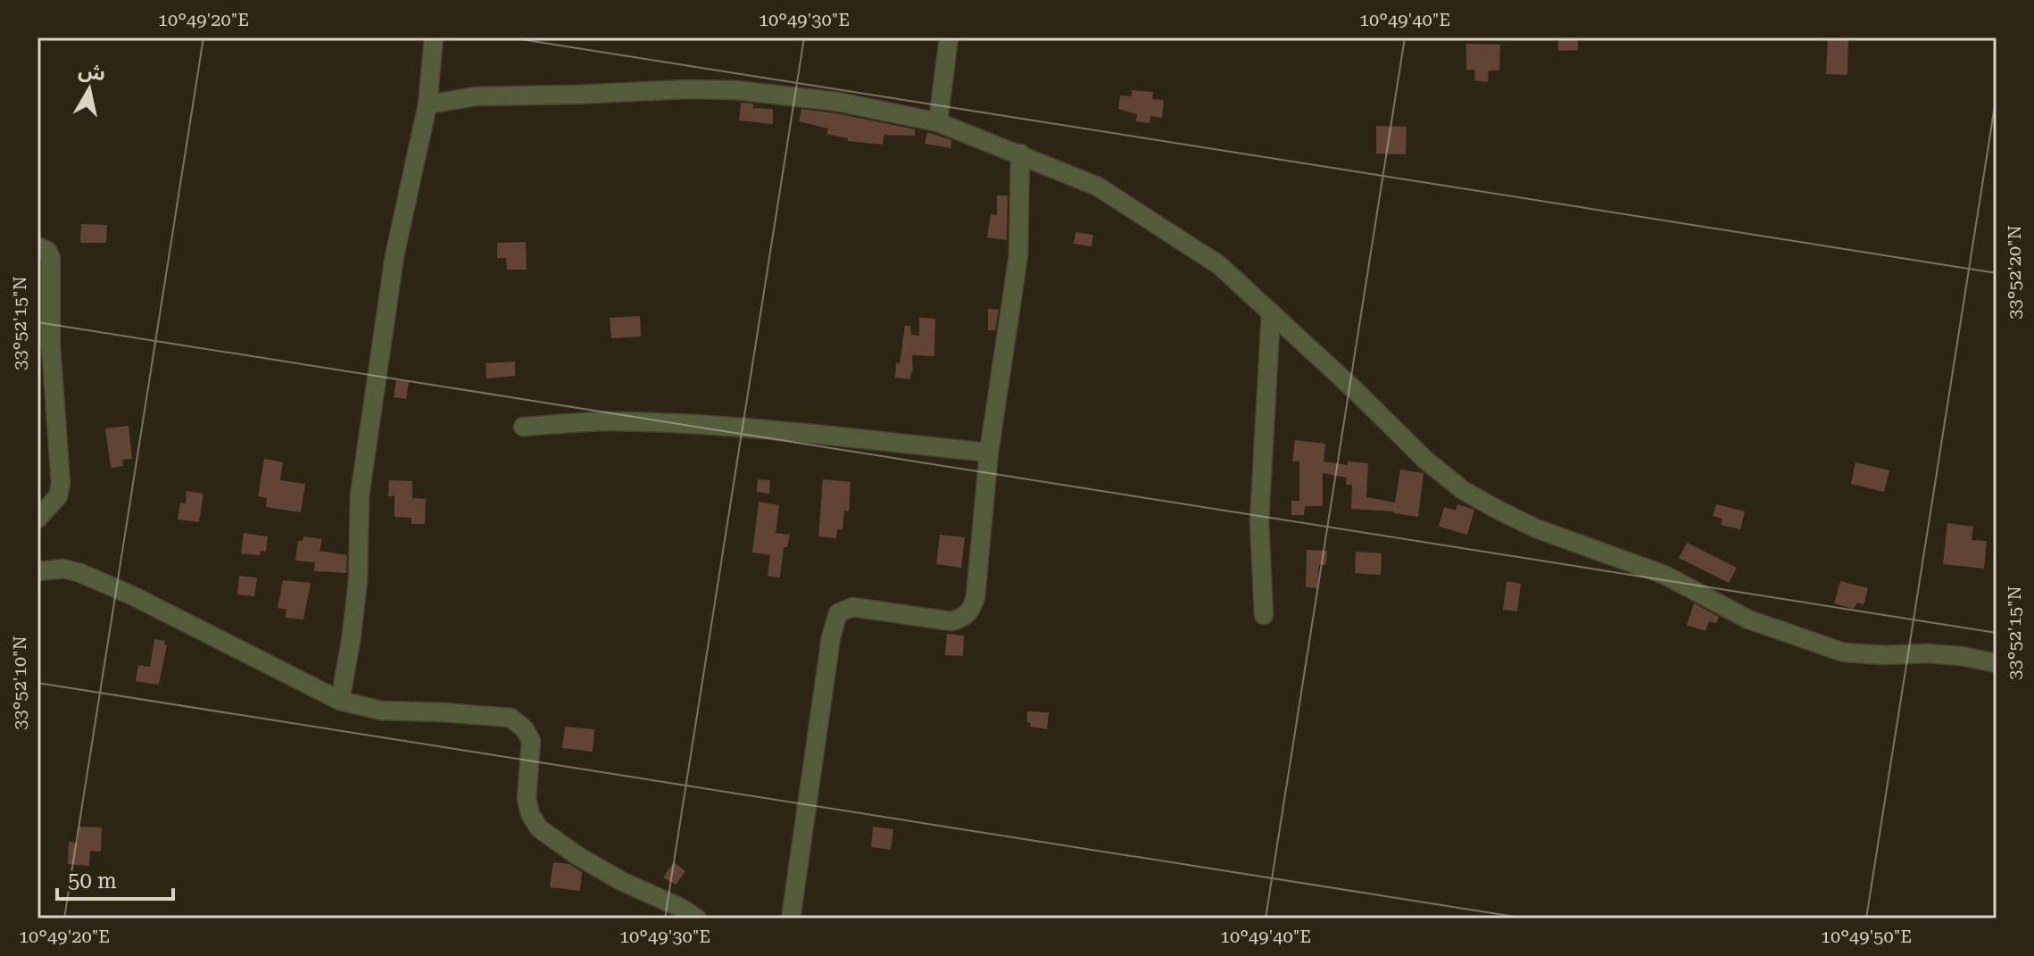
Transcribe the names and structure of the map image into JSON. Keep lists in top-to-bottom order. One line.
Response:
{"scale_bar":"50 m","north":"top","coordinates":["10°49'20\"E","10°49'30\"E","10°49'40\"E","33°52'20\"N","33°52'15\"N","33°52'10\"N","10°49'50\"E"]}
